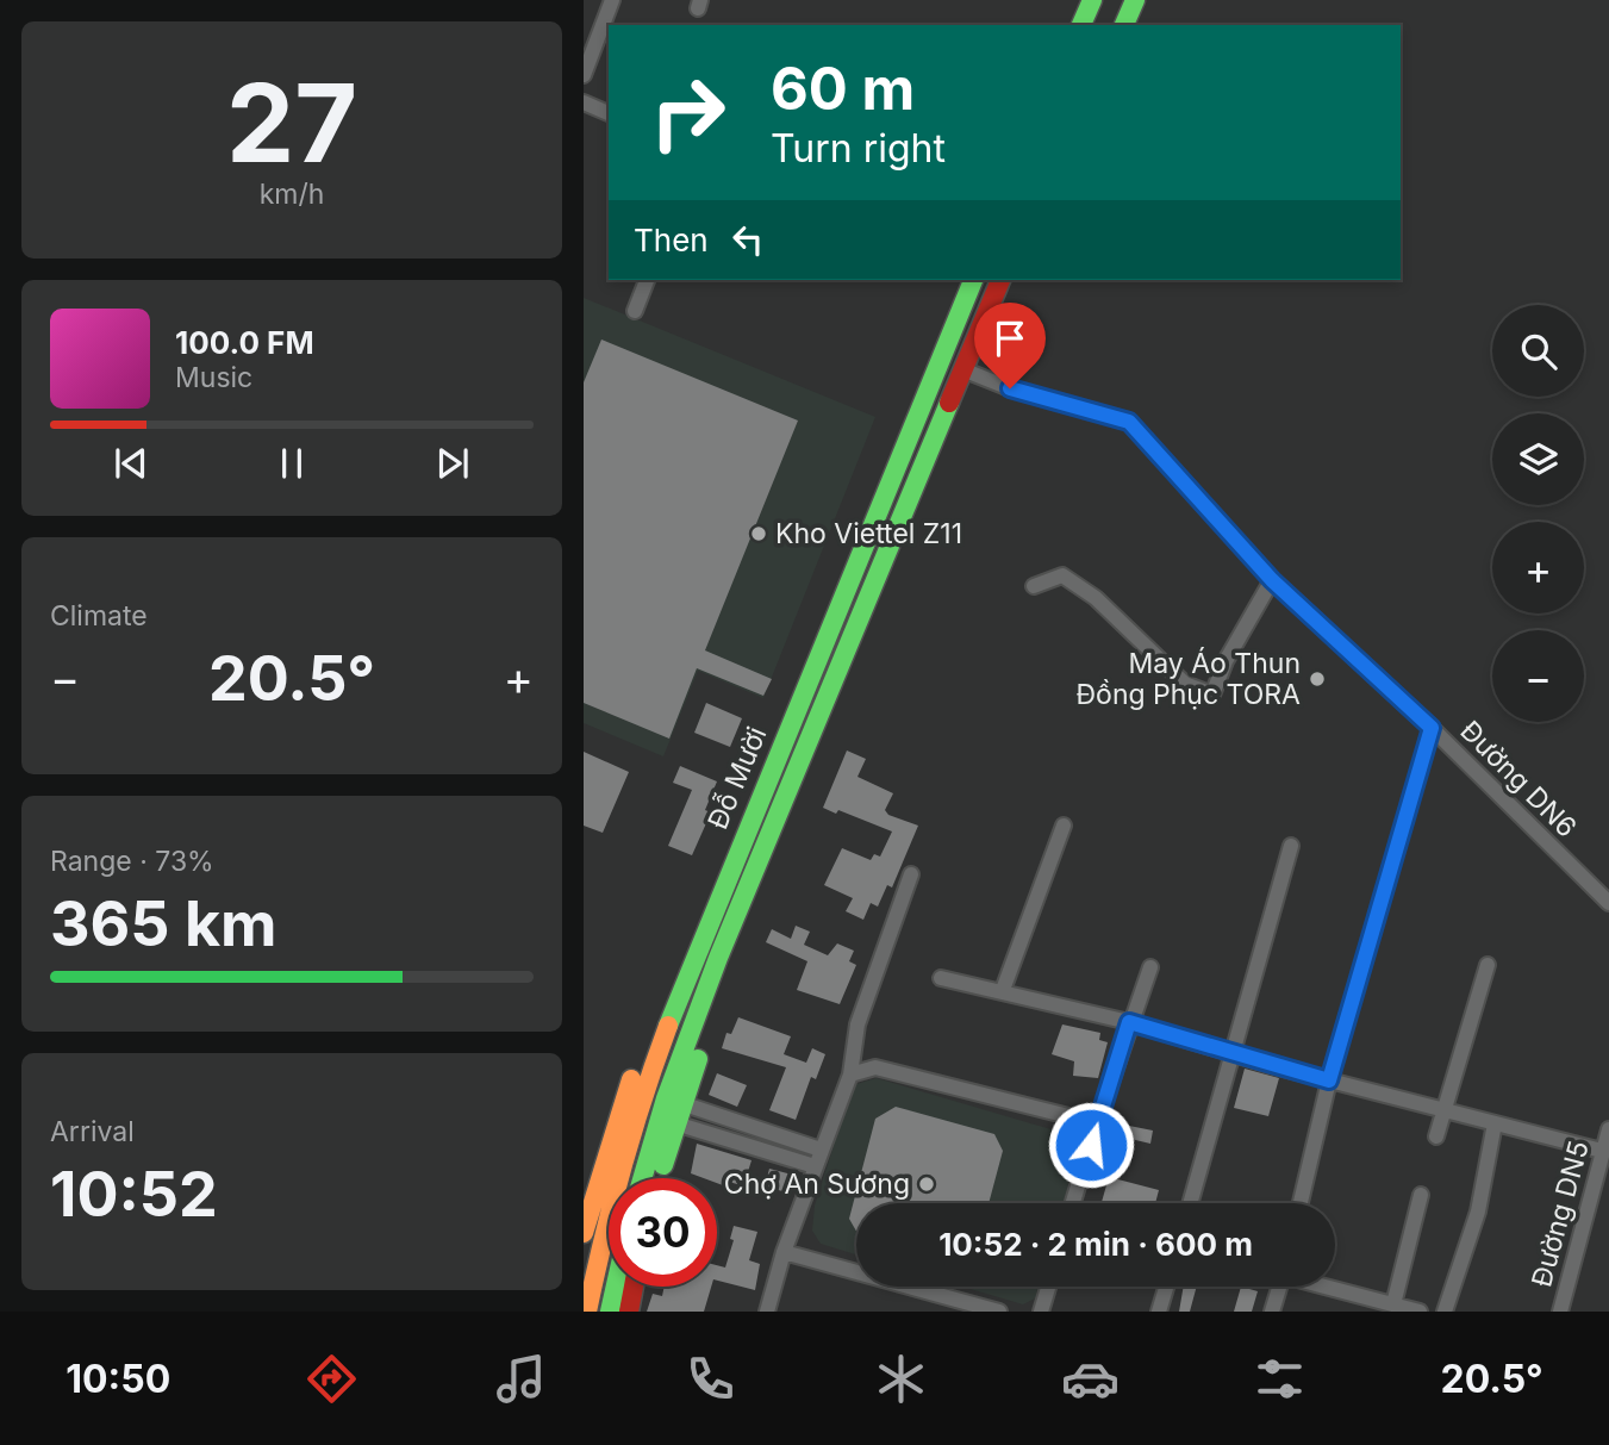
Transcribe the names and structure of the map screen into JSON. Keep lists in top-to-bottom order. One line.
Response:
{"streets":{"highway":["Đỗ Mười"],"street":["Đường DN6","Đường DN5"]},"crossings":[["Đỗ Mười","Đường DN6"]],"places":["Kho Viettel Z11","May Áo Thun Đồng Phục TORA","Chợ An Sương"],"page":{"tile":[["27","km/h"],"Climate",["Range · 73%","365 km"],["Arrival","10:52"]],"turn":["60 m","Turn right"],"then":"Then","map_buttons":["+","−"],"song":["100.0 FM","Music"],"heat":["−","20.5°","+"],"limit":"30","trip":"10:52 · 2 min · 600 m","tabs":["10:50","20.5°"]}}
